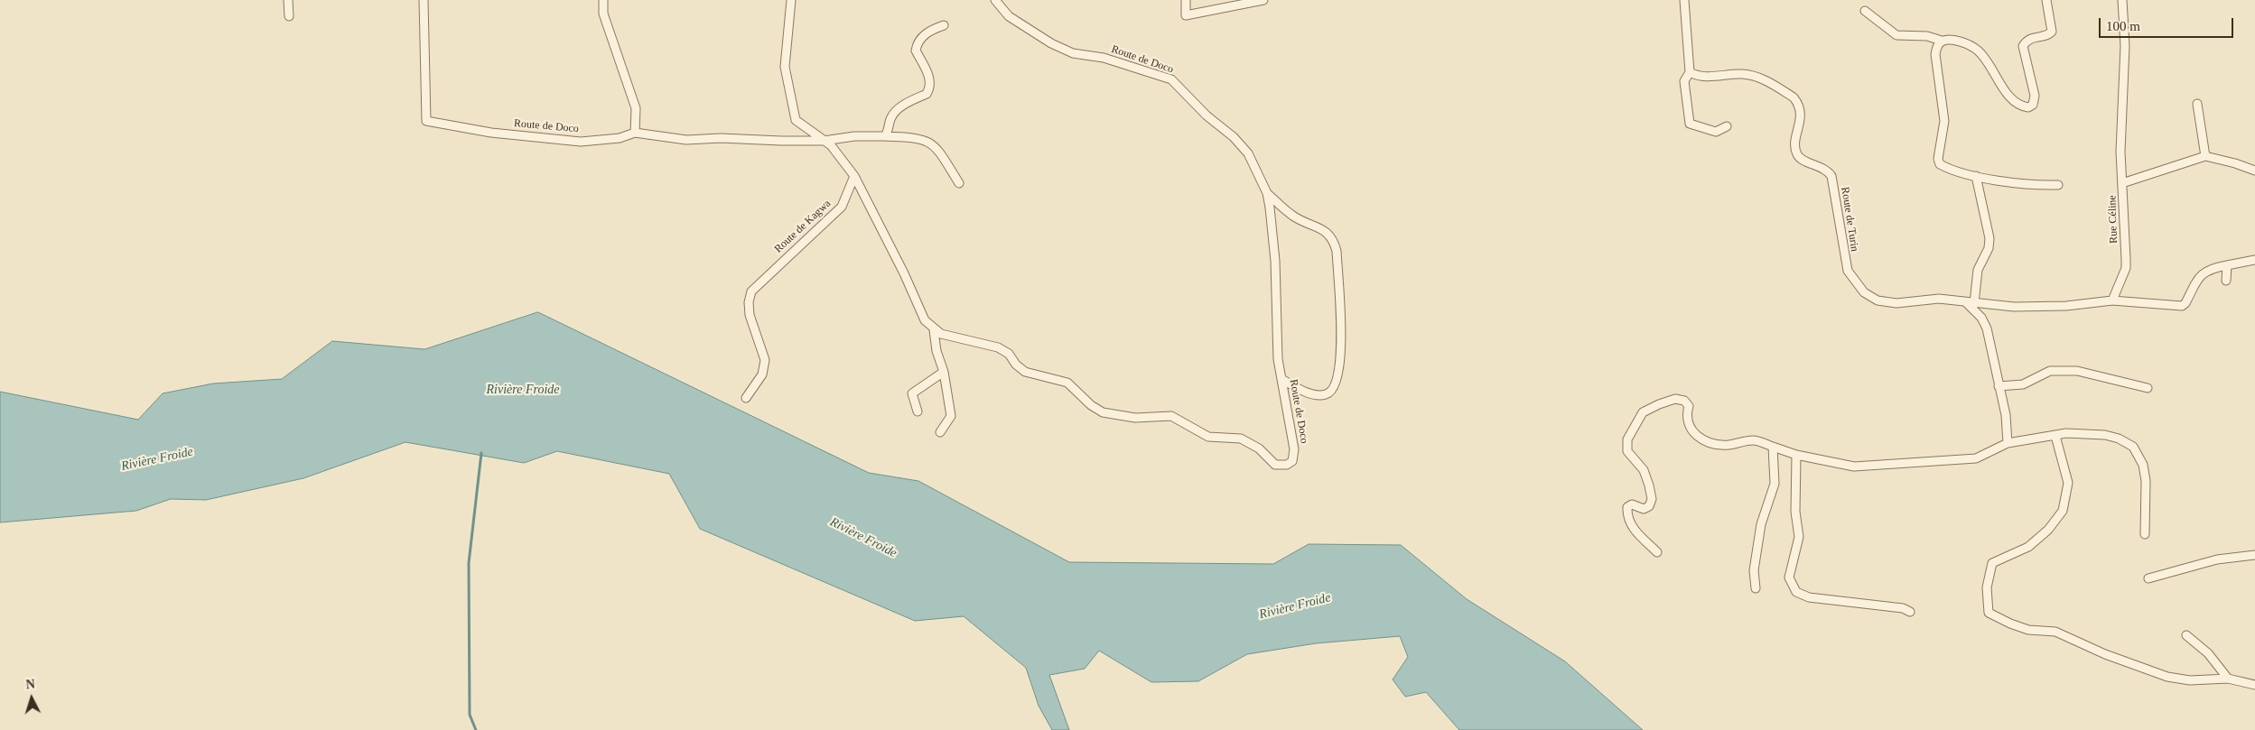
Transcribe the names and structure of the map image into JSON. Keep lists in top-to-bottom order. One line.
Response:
{"streets":{"street":["Route de Doco","Route de Turin","Rue Céline","Route de Kagwa"]},"water":["Rivière Froide"],"scale_bar":"100 m","north":"top"}
